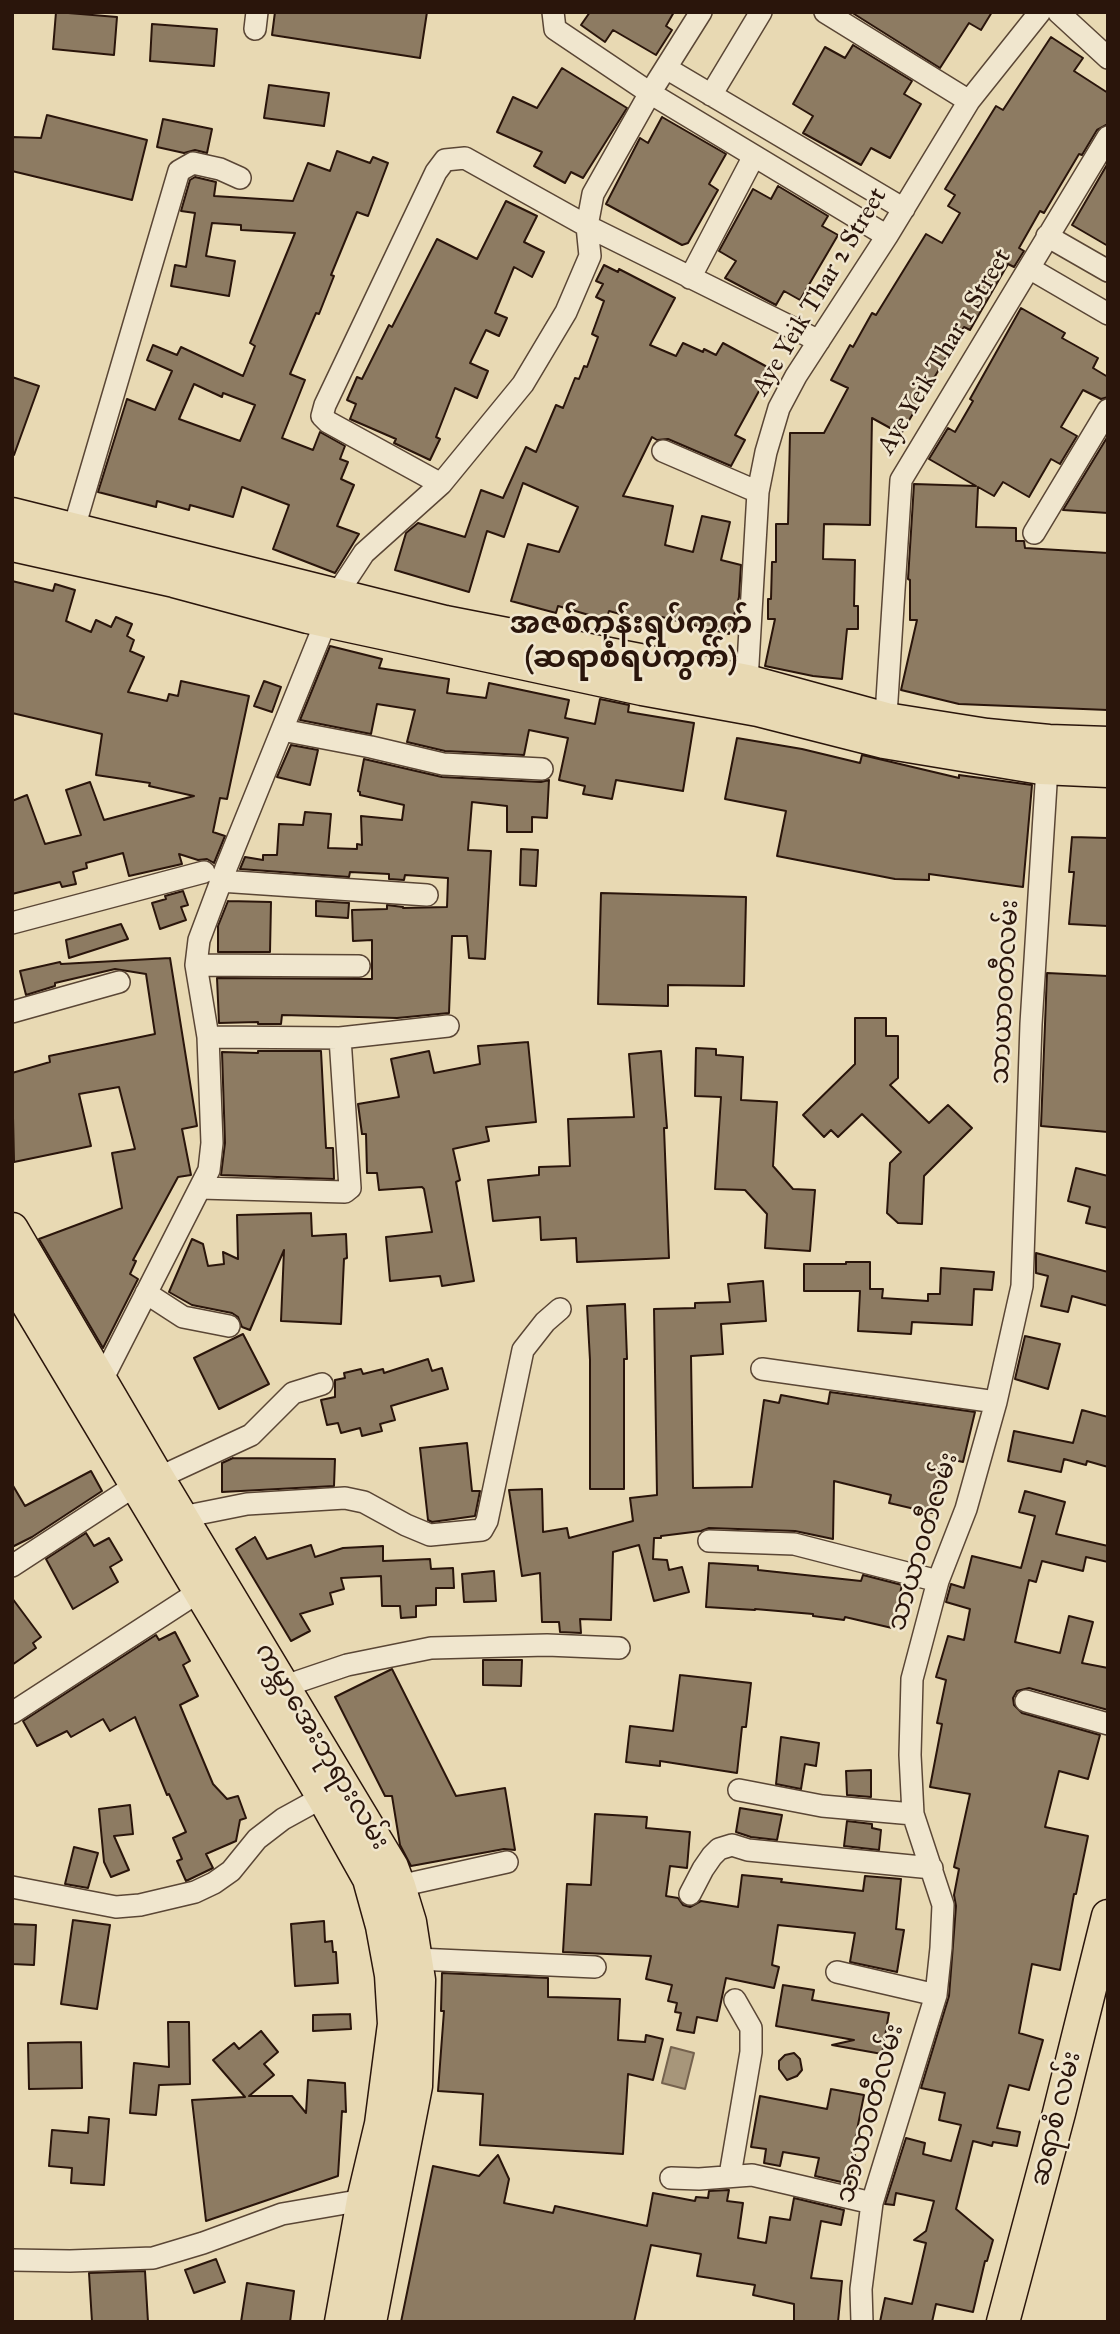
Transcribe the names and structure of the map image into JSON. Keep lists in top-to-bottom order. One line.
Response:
{"streets":{"main road":["ကမ္ဘာအေးဘုရားလမ်း","ဆရာစံ လမ်း"],"street":["Aye Yeik Thar 2 Street","Aye Yeik Thar 1 Street","သာယာဝတီလမ်း"]},"districts":["အဇစ်ကုန်းရပ်ကွက် (ဆရာစံရပ်ကွက်)"]}
